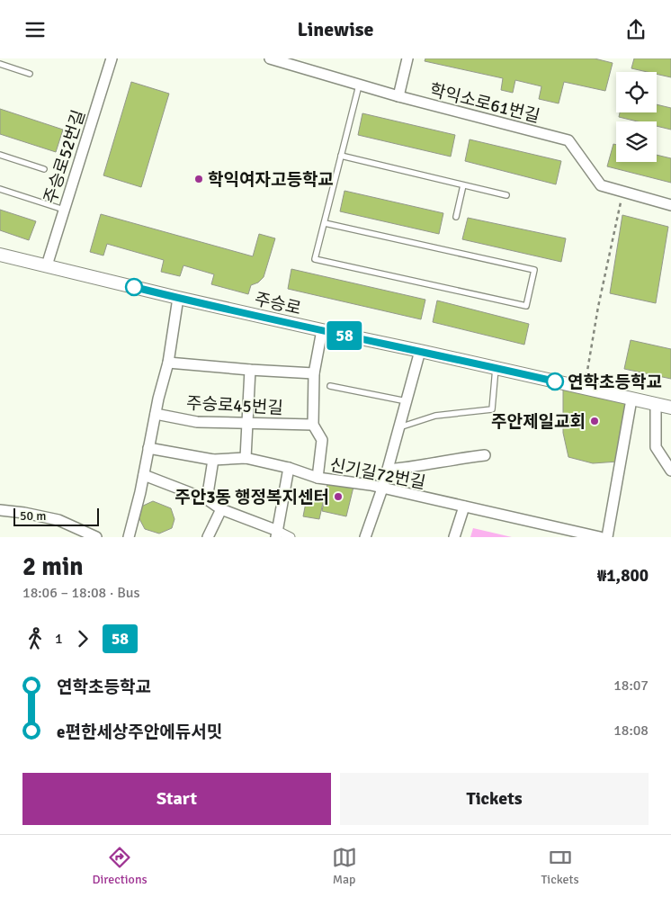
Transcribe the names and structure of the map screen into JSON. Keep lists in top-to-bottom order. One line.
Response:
{"streets":{"street":["학익소로61번길","주승로52번길","주승로","주승로45번길","신기길72번길"]},"crossings":[["주승로52번길","주승로"]],"places":["학익여자고등학교","연학초등학교","주안제일교회","주안3동 행정복지센터"],"lines":["bus line 58"],"scale_bar":"50 m","page":{"header":"Linewise","on_map":"58","scale":"50 m","heading":["2 min","18:06 – 18:08 · Bus","₩1,800"],"legs":["1","58"],"list":[{"name":"연학초등학교","value":"18:07"},{"name":"e편한세상주안에듀서밋","value":"18:08"}],"buttons":["Start","Tickets"],"tabs":["Directions","Map","Tickets"]}}
